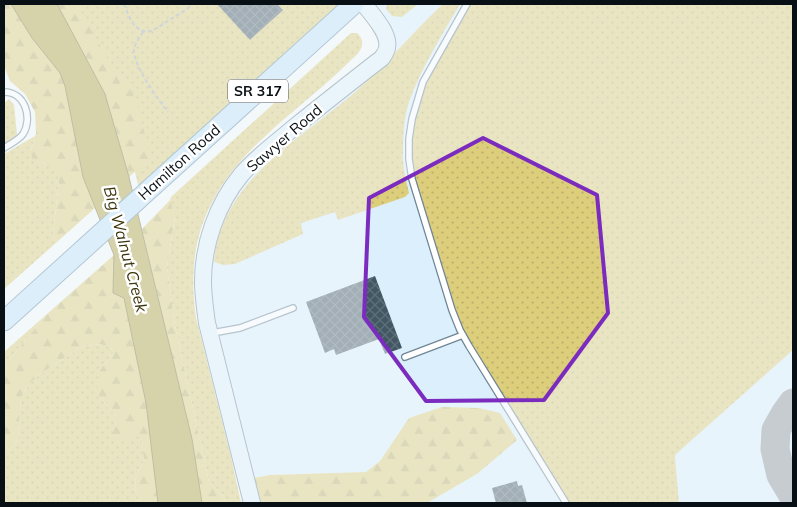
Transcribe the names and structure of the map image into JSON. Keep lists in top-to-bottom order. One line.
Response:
{"streets":{"main road":["SR 317","Hamilton Road"],"street":["Sawyer Road"]},"water":["Big Walnut Creek"]}
